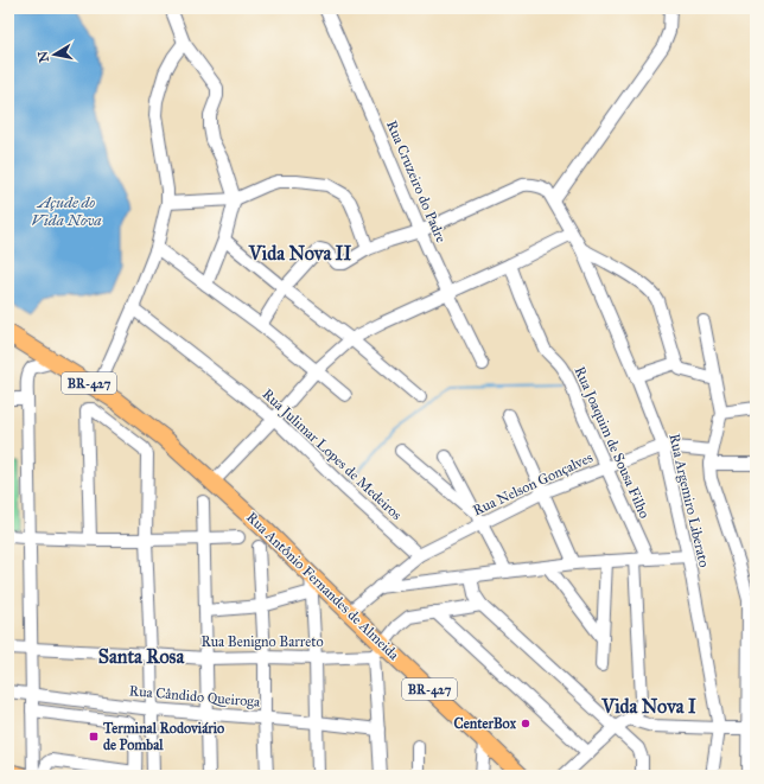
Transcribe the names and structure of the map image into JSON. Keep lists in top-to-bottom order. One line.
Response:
{"streets":{"highway":["BR-427","Rua Antônio Fernandes de Almeida"],"street":["Rua Cruzeiro do Padre","Rua Joaquim de Sousa Filho","Rua Julimar Lopes de Medeiros","Rua Nelson Gonçalves","Rua Argemiro Liberato","Rua Benigno Barreto","Rua Cândido Queiroga"]},"crossings":[["BR-427","Rua Antônio Fernandes de Almeida"],["Rua Joaquim de Sousa Filho","Rua Nelson Gonçalves"],["Rua Julimar Lopes de Medeiros","Rua Nelson Gonçalves"],["Rua Nelson Gonçalves","Rua Argemiro Liberato"],["Rua Nelson Gonçalves","Rua Antônio Fernandes de Almeida"],["Rua Antônio Fernandes de Almeida","Rua Benigno Barreto"]],"districts":["Vida Nova II","Santa Rosa","Vida Nova I"],"water":["Açude do Vida Nova"],"places":{"other":["CenterBox"],"transit":["Terminal Rodoviário de Pombal"]},"north":"left"}
